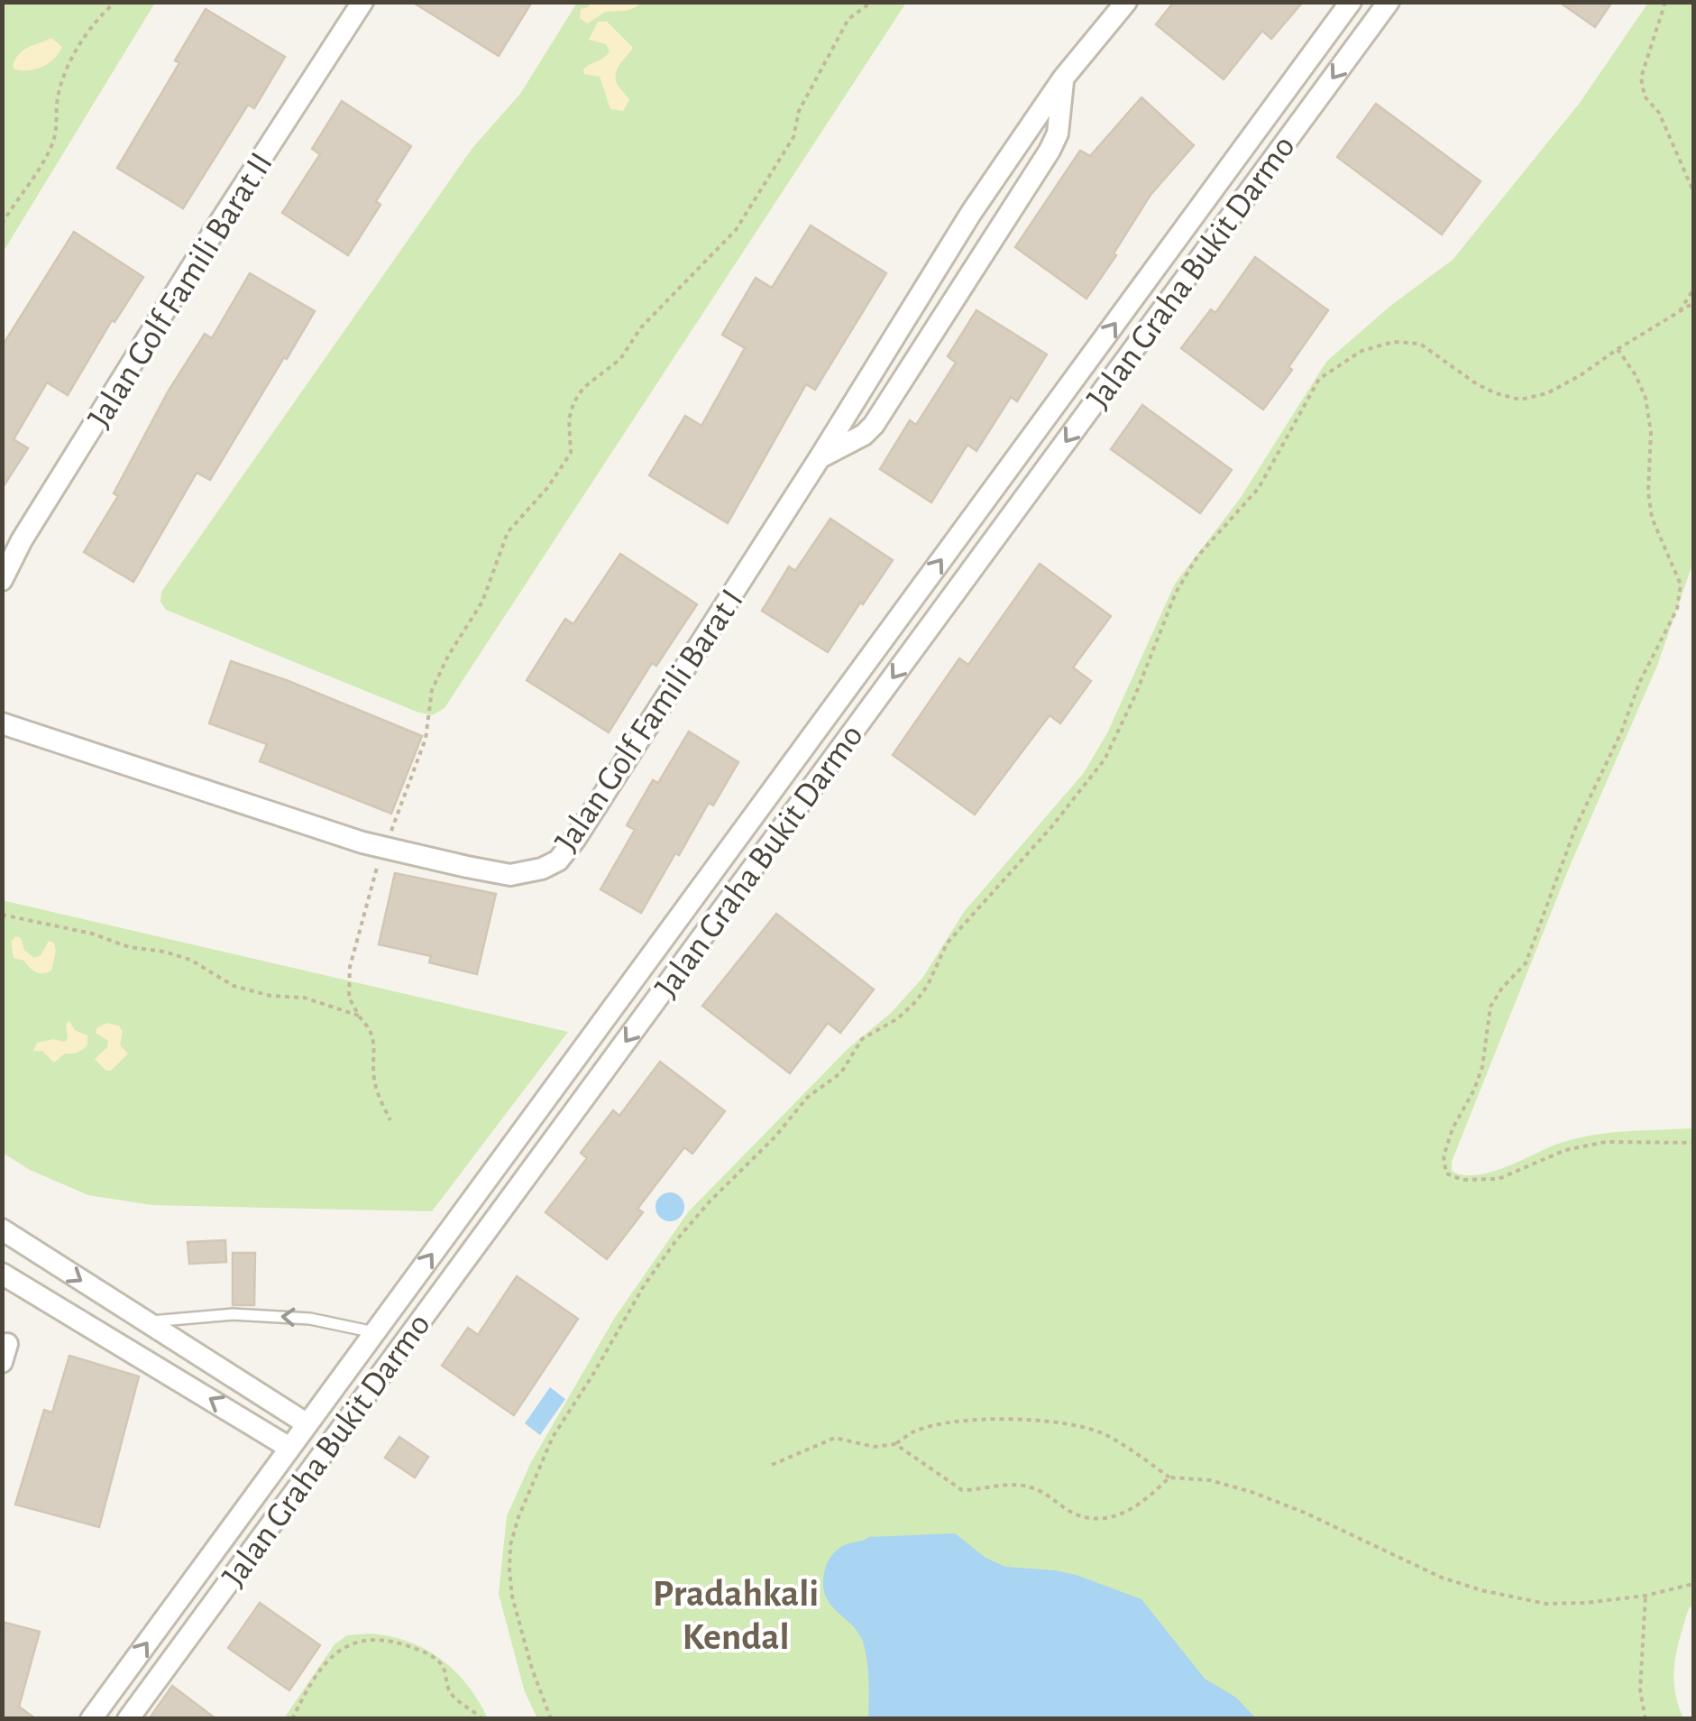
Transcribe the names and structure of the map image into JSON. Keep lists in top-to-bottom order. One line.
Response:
{"streets":{"street":["Jalan Graha Bukit Darmo","Jalan Golf Famili Barat II","Jalan Golf Famili Barat I"]},"districts":["Pradahkali Kendal"]}
